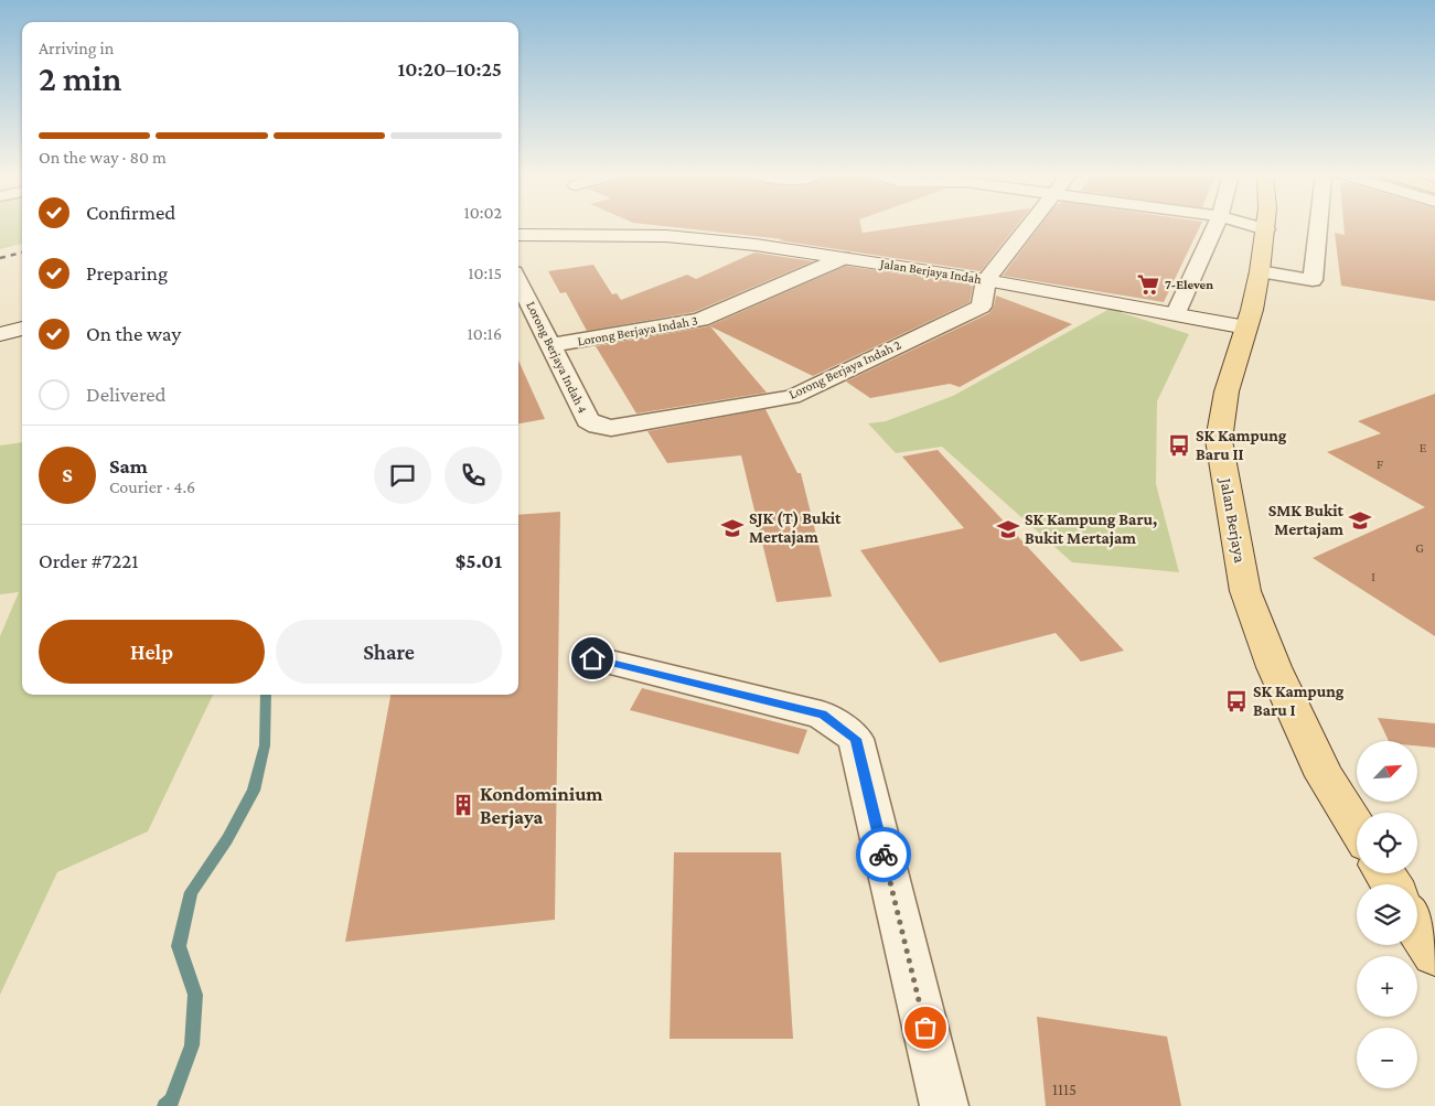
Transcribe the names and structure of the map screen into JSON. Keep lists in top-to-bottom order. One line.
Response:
{"streets":{"main road":["Jalan Berjaya"],"street":["Jalan Berjaya Indah","Lorong Berjaya Indah 3","Lorong Berjaya Indah 4","Lorong Berjaya Indah 2"]},"crossings":[["Jalan Berjaya Indah","Lorong Berjaya Indah 3"],["Jalan Berjaya Indah","Lorong Berjaya Indah 2"],["Jalan Berjaya Indah","Jalan Berjaya"],["Lorong Berjaya Indah 3","Lorong Berjaya Indah 4"],["Lorong Berjaya Indah 4","Lorong Berjaya Indah 2"]],"places":{"supermarket":["7-Eleven"],"bus stop":["SK Kampung Baru II","SK Kampung Baru I"],"school or university":["SMK Bukit Mertajam","SJK (T) Bukit Mertajam","SK Kampung Baru, Bukit Mertajam"],"building":["Kondominium Berjaya"]},"house_numbers":["E","F","G","I","1115"],"north":"top right","page":{"heading":["2 min","Arriving in","10:20–10:25"],"panel":["Sam","Courier · 4.6","Order #7221","$5.01"],"bar":"On the way · 80 m","list":[["Confirmed","10:02"],["Preparing","10:15"],["On the way","10:16"],"Delivered"],"round":"S","buttons":["Help","Share"],"map_buttons":["+","−"]}}
